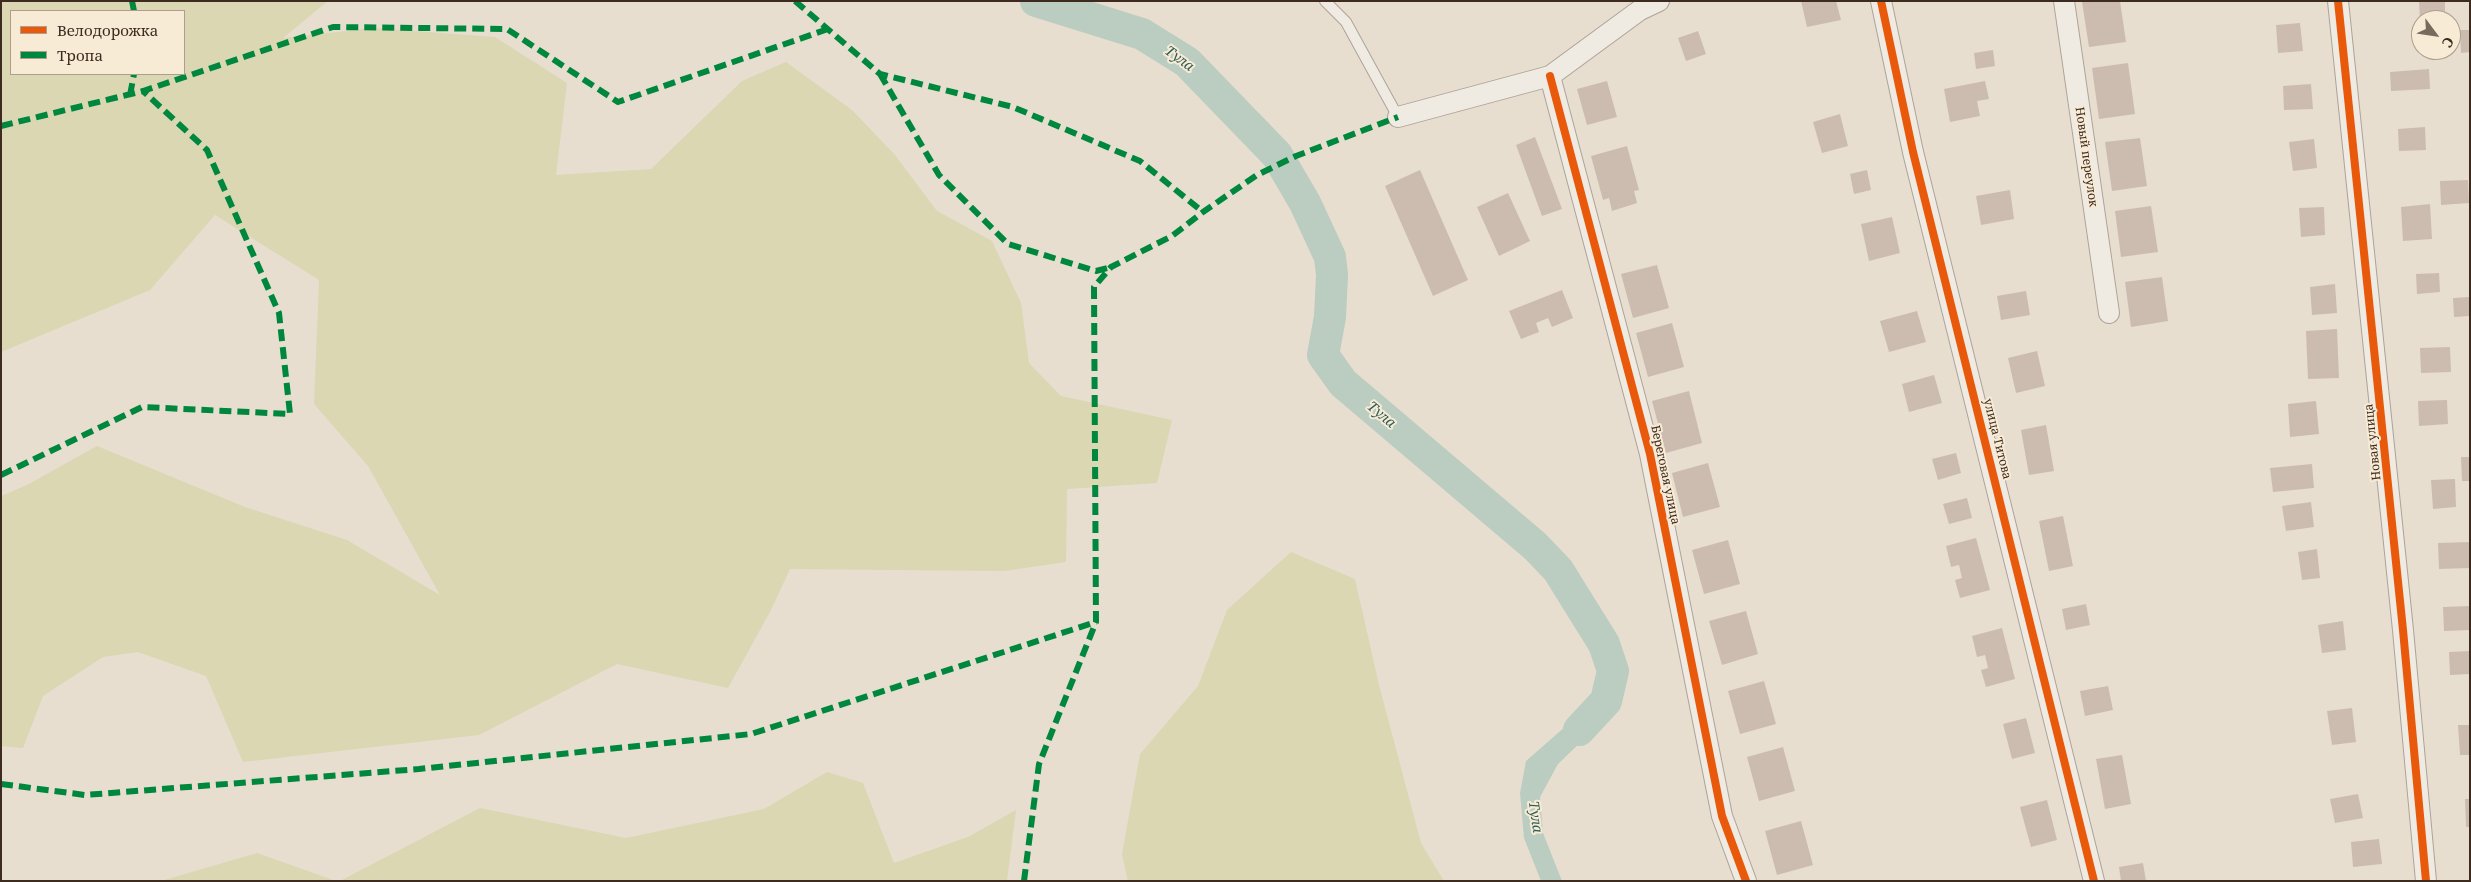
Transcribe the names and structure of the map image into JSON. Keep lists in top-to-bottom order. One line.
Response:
{"streets":{"street":["Новый переулок","улица Титова","Новая улица","Береговая улица"]},"water":["Тула"],"legend":["Велодорожка","Тропа"],"north":"bottom right"}
